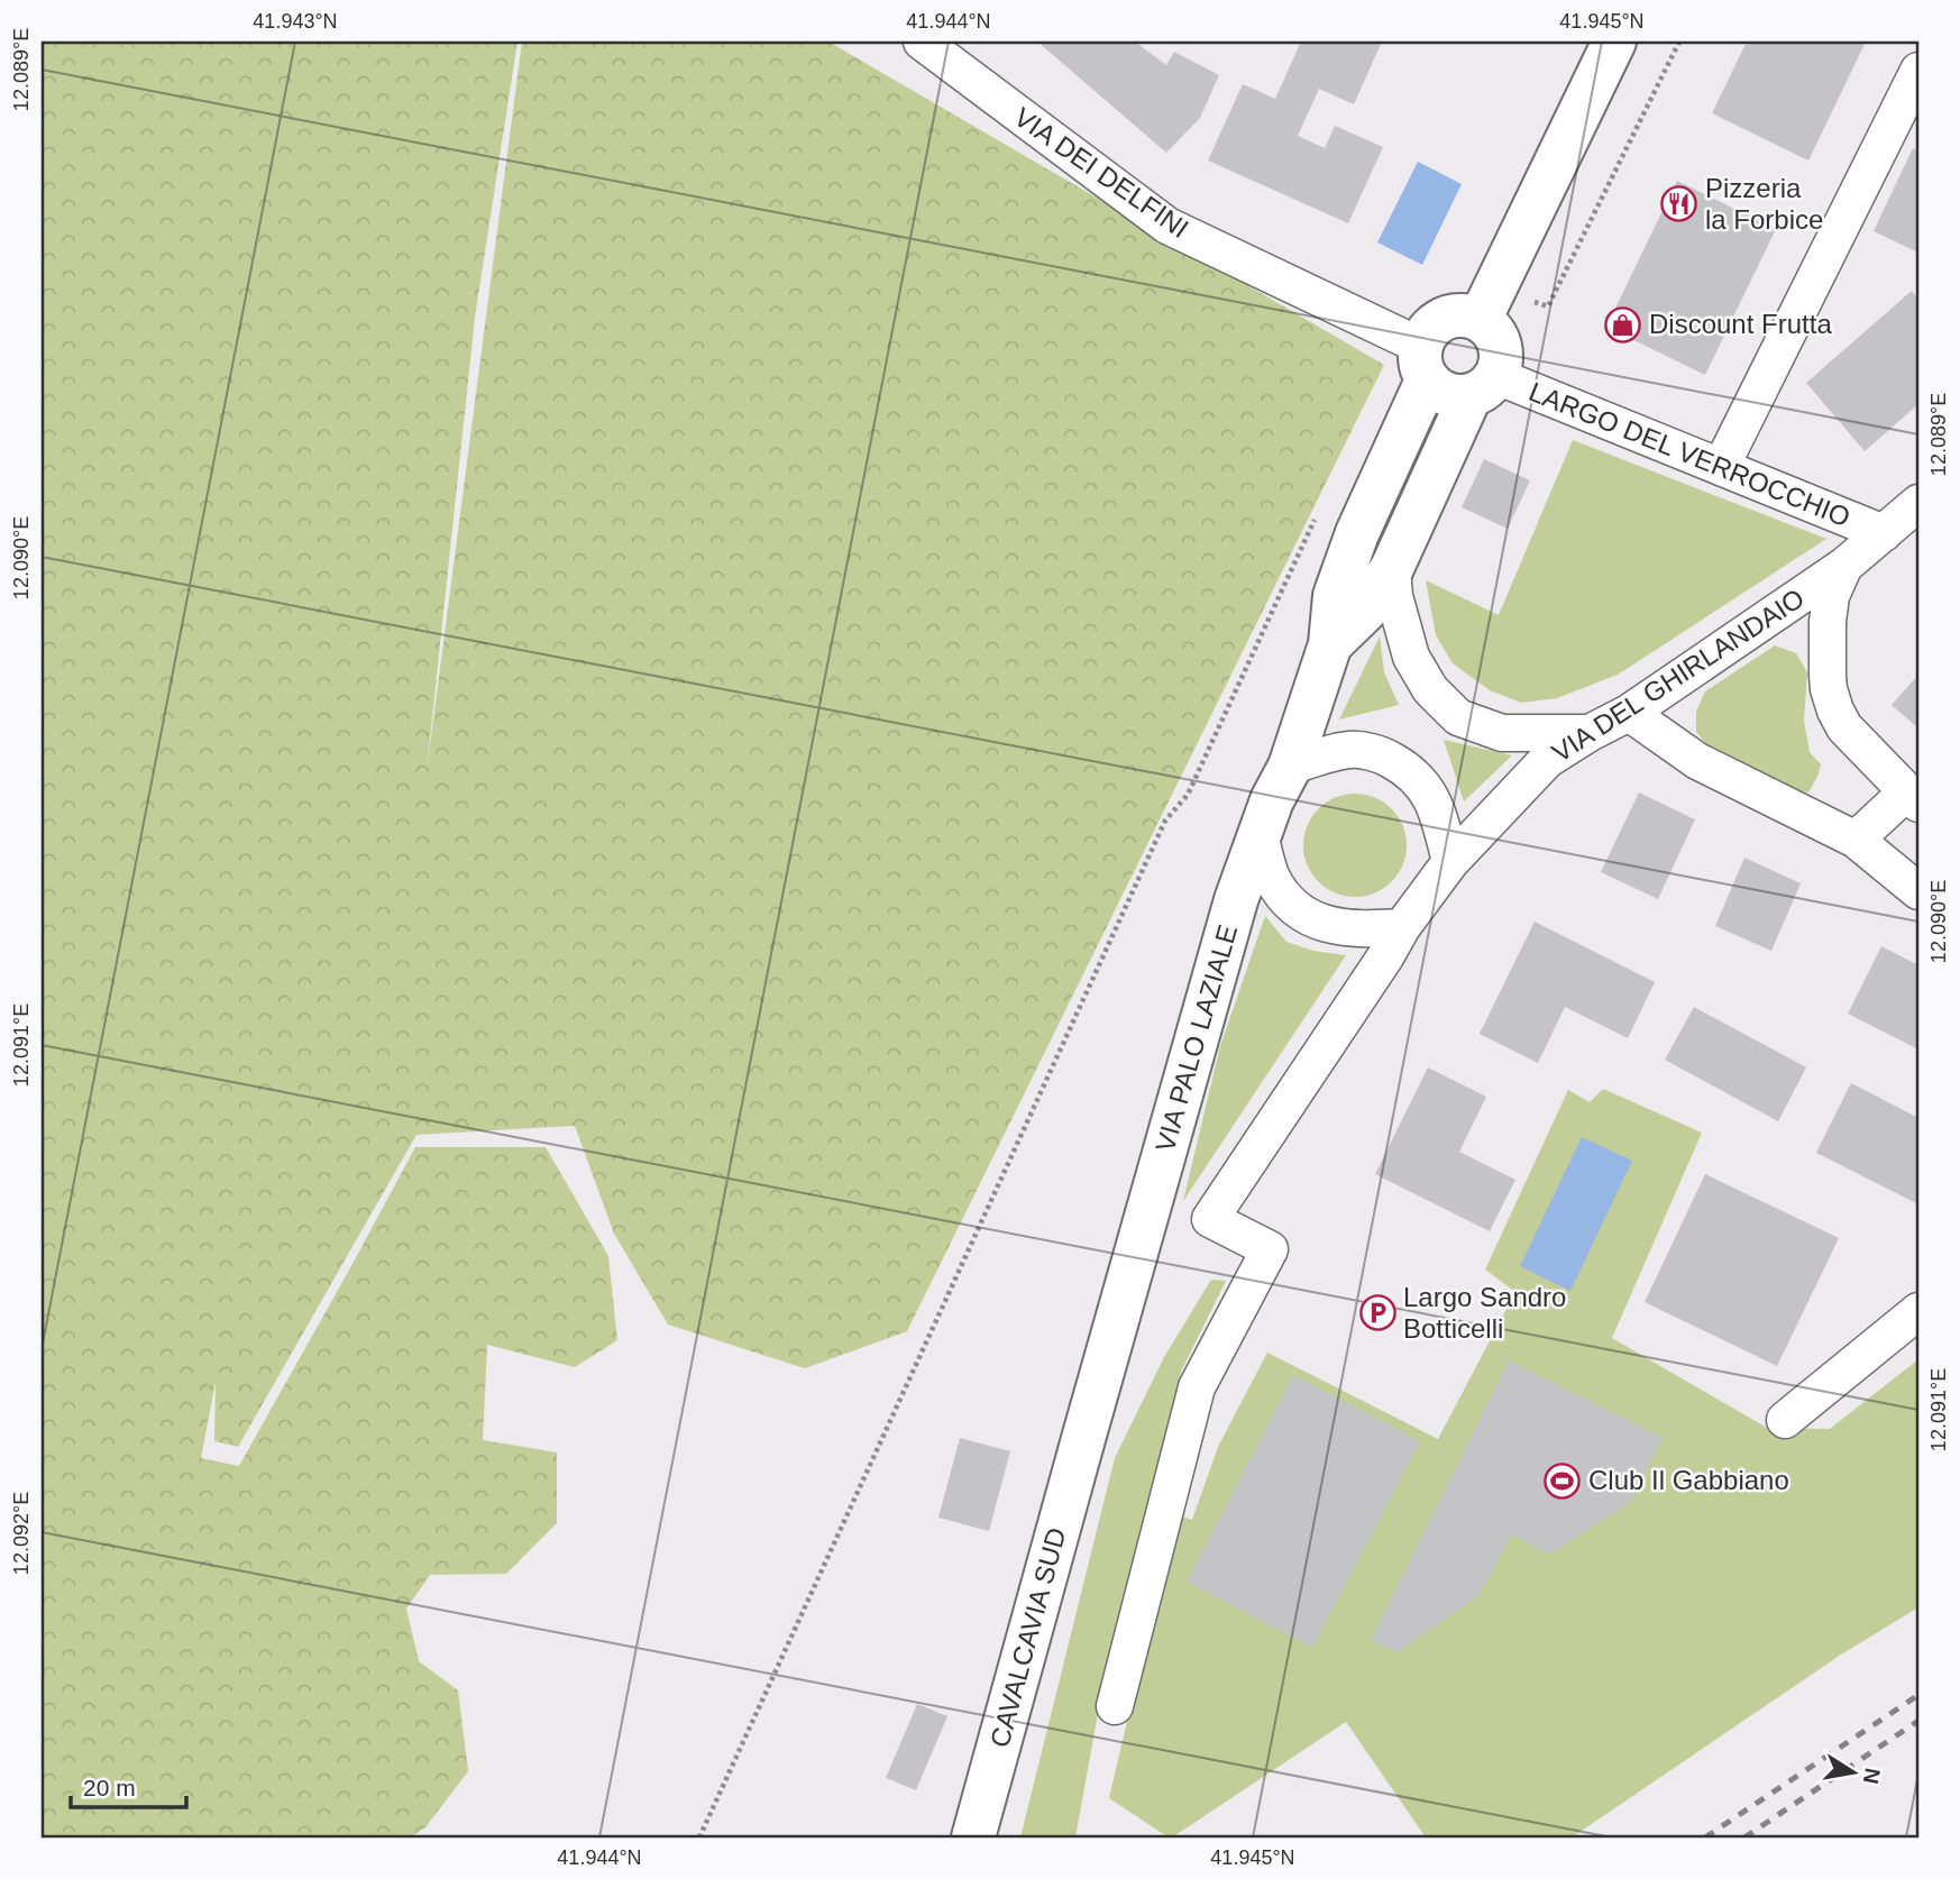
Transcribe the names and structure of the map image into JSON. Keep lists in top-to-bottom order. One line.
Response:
{"streets":{"street":["VIA DEI DELFINI","LARGO DEL VERROCCHIO","VIA DEL GHIRLANDAIO","VIA PALO LAZIALE","CAVALCAVIA SUD"]},"crossings":[["VIA DEI DELFINI","LARGO DEL VERROCCHIO"],["VIA DEI DELFINI","VIA PALO LAZIALE"],["LARGO DEL VERROCCHIO","VIA DEL GHIRLANDAIO"],["LARGO DEL VERROCCHIO","VIA PALO LAZIALE"],["VIA DEL GHIRLANDAIO","VIA PALO LAZIALE"],["VIA PALO LAZIALE","CAVALCAVIA SUD"]],"places":{"restaurant":["Pizzeria la Forbice"],"shop":["Discount Frutta"],"parking":["Largo Sandro Botticelli"],"sports":["Club Il Gabbiano"]},"scale_bar":"20 m","north":"right","coordinates":["41.943°N","41.944°N","41.945°N","12.089°E","12.090°E","12.091°E","12.092°E"]}
